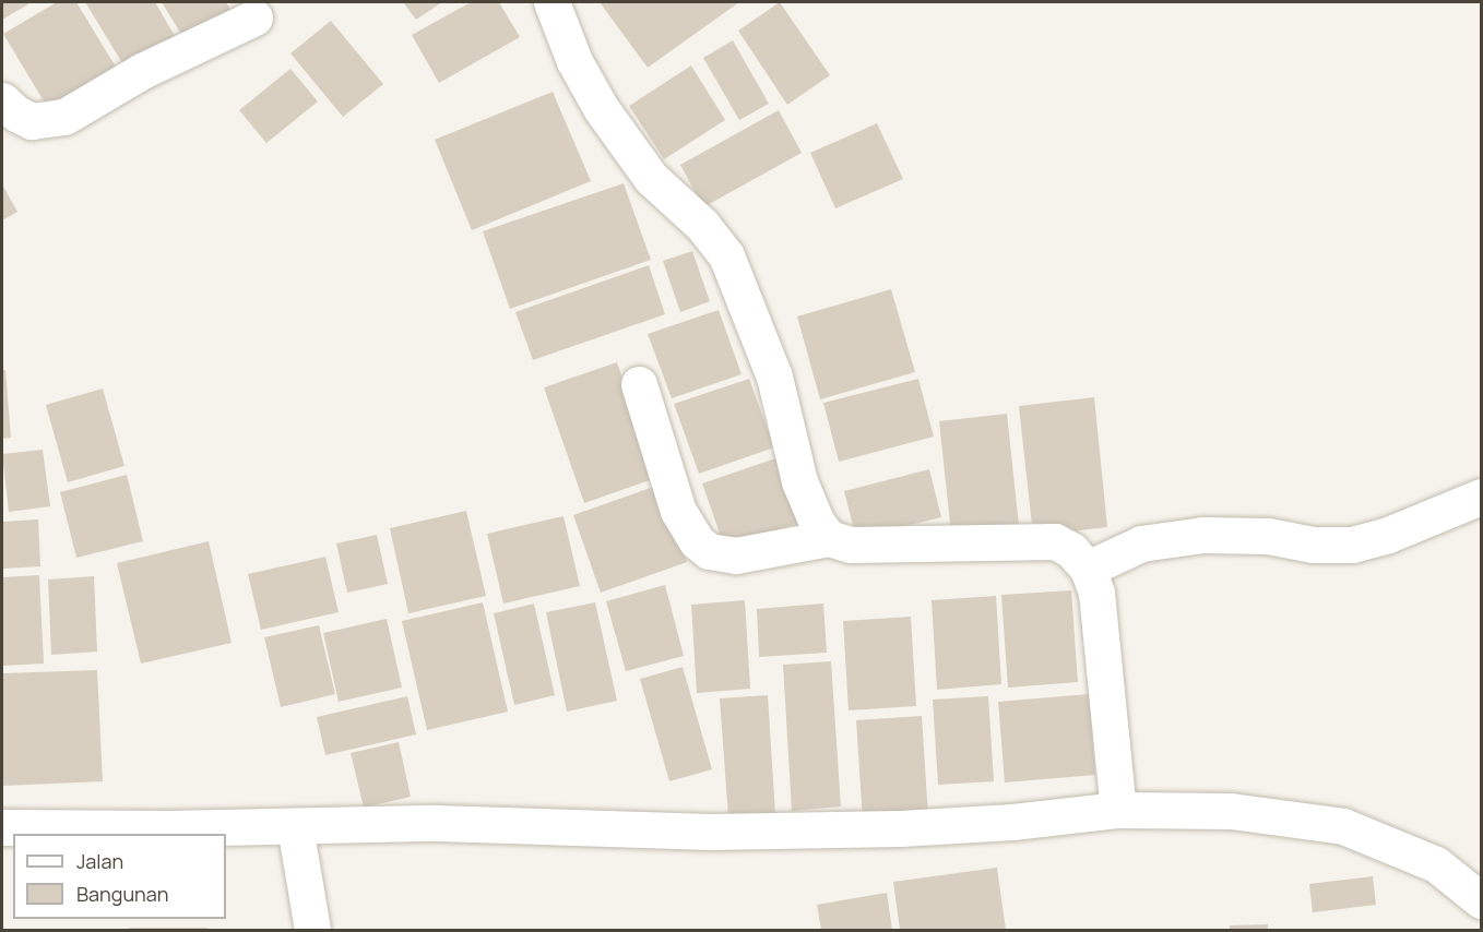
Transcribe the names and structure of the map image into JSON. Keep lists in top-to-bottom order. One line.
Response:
{"legend":["Jalan","Bangunan"]}
